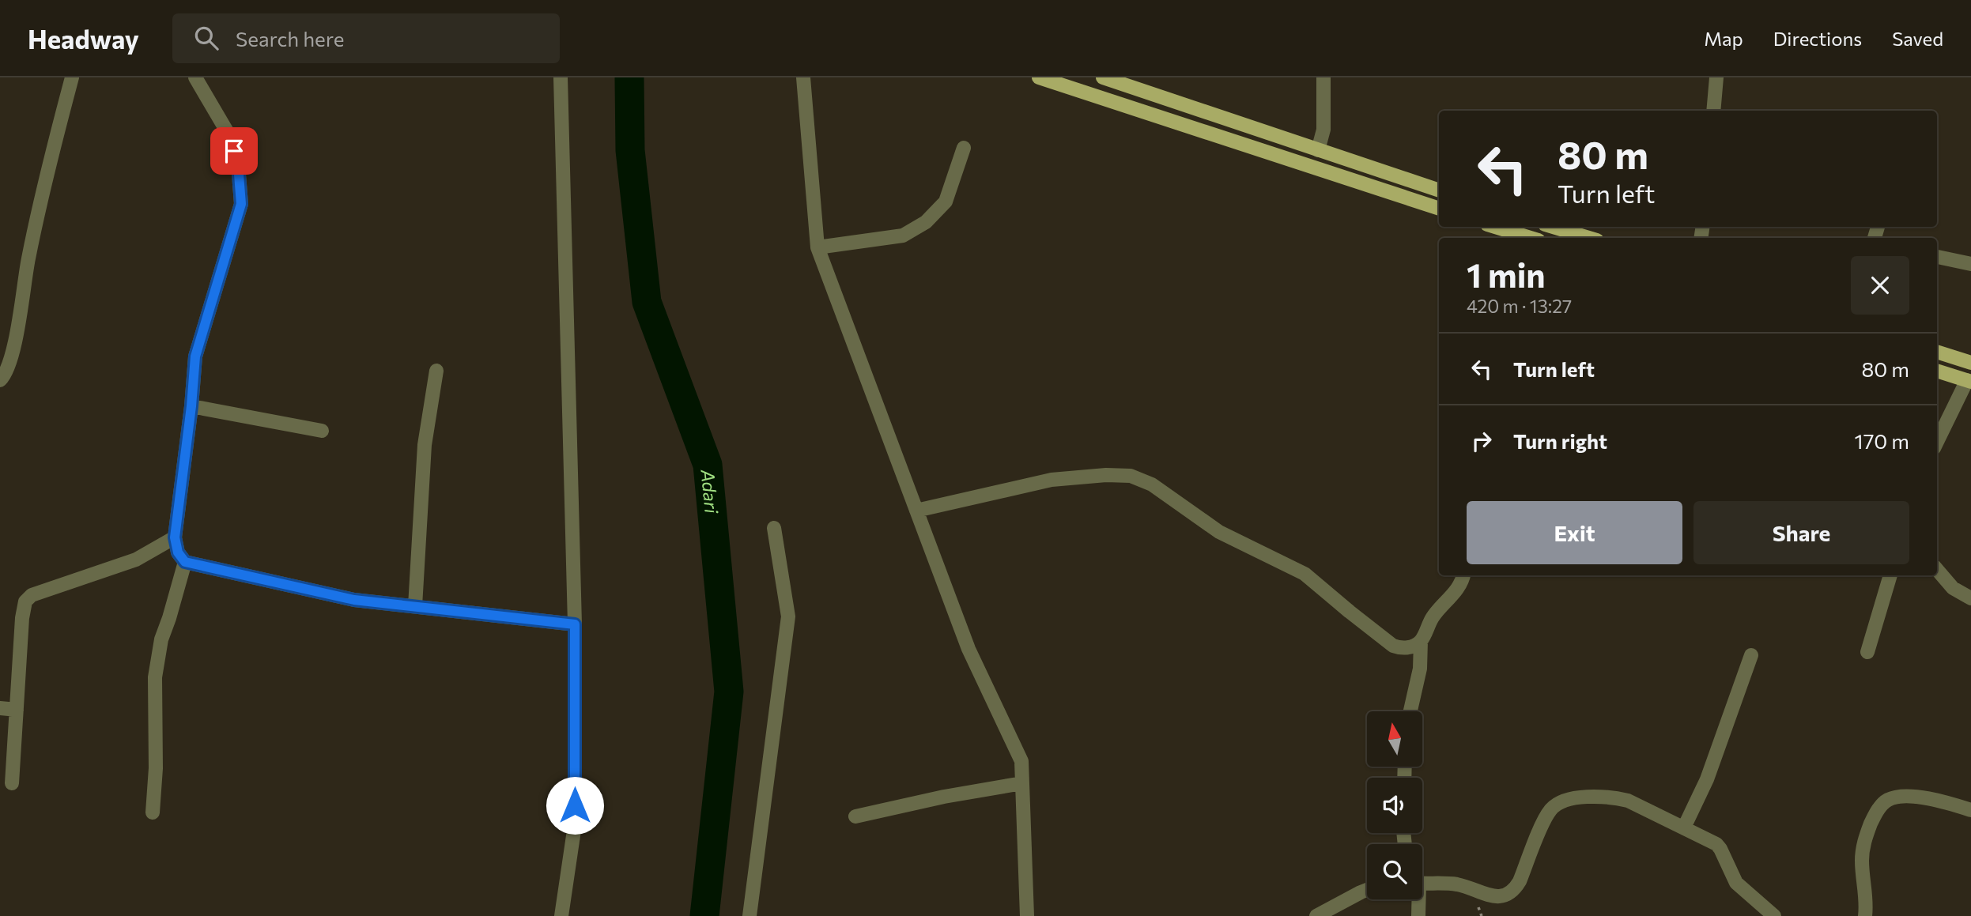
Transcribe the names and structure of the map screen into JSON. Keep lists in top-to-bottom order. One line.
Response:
{"water":["Adari"],"north":"top","page":{"header":"Headway","search":"Search here","nav":["Map","Directions","Saved"],"turn":["80 m","Turn left"],"heading":["1 min","420 m · 13:27"],"list":[{"name":"Turn left","value":"80 m"},{"name":"Turn right","value":"170 m"}],"buttons":["Exit","Share"]}}
